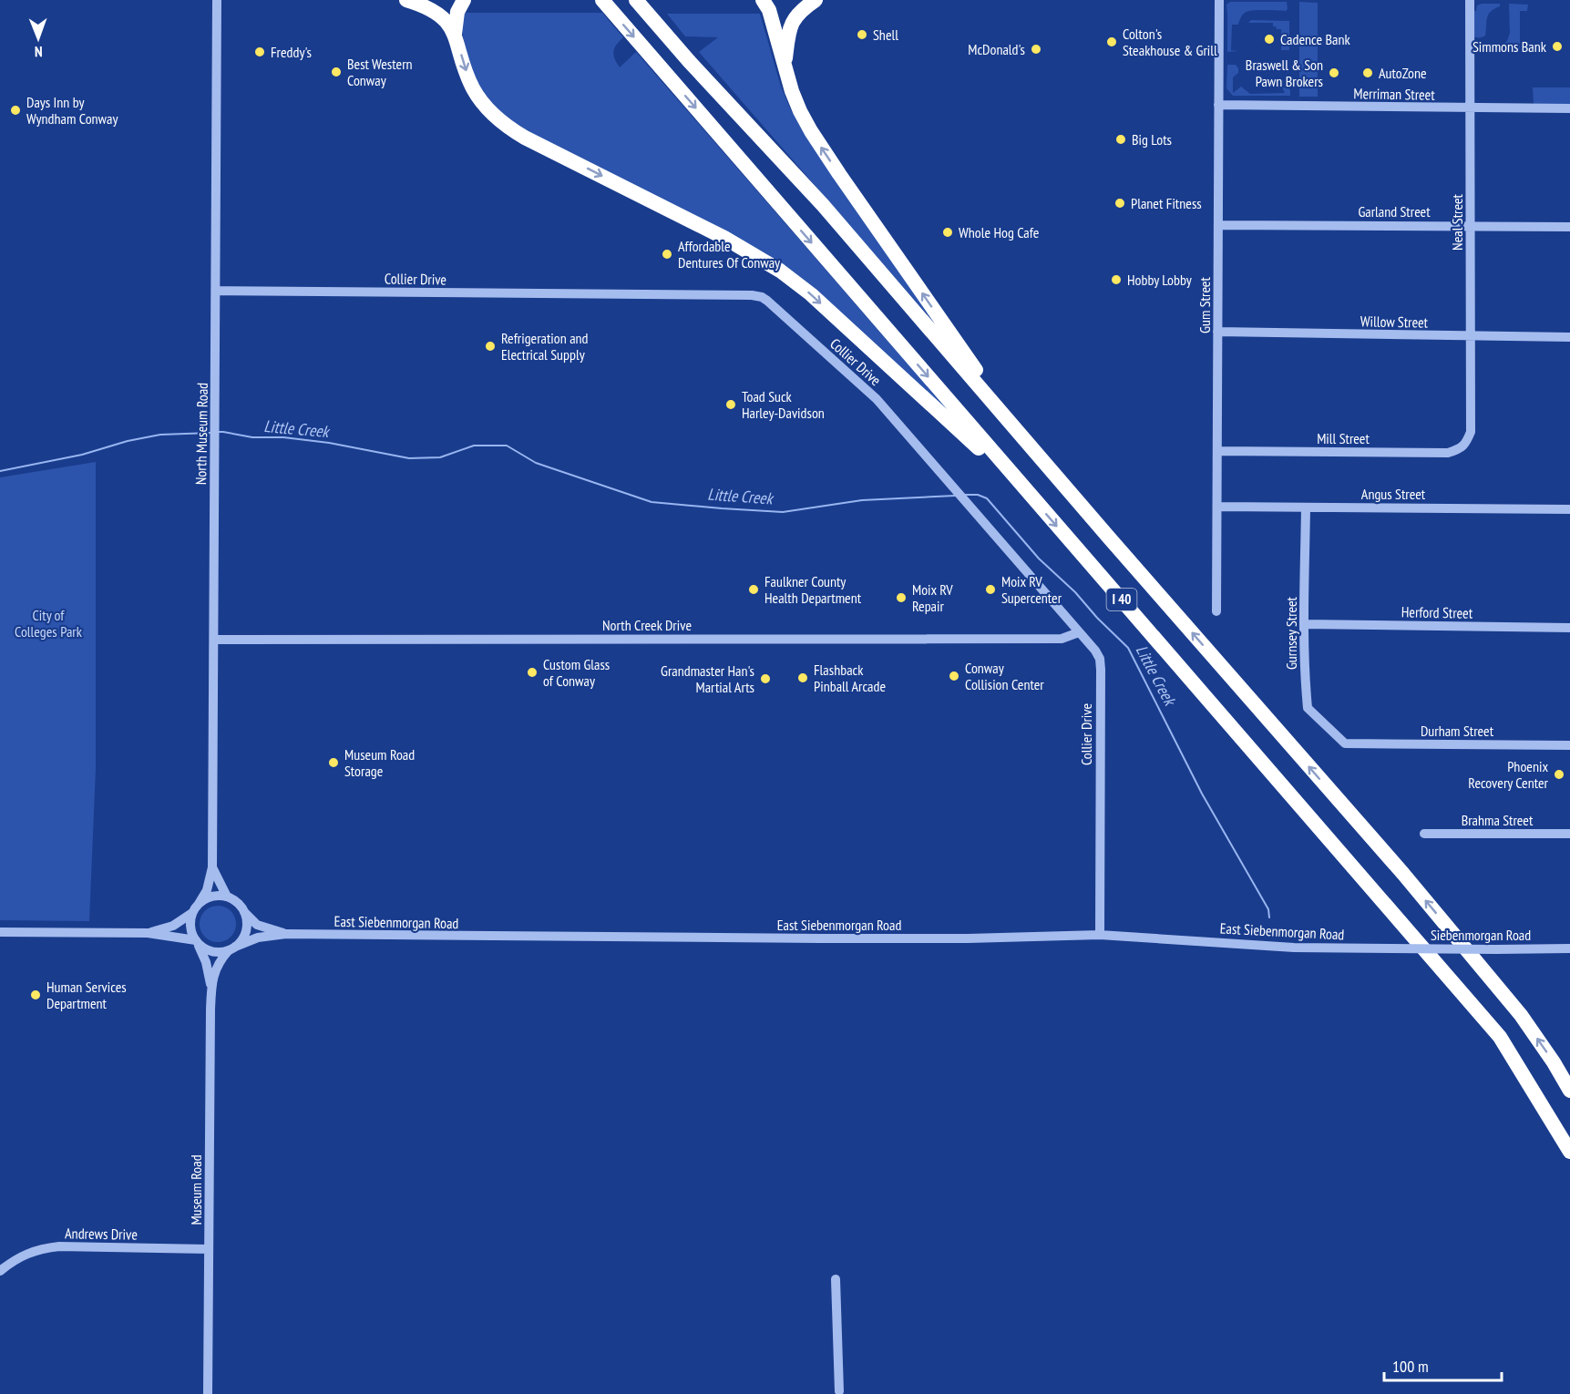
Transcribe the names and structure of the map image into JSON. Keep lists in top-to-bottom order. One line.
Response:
{"streets":{"highway":["I 40"],"street":["Merriman Street","Garland Street","Neal Street","Collier Drive","Gum Street","Willow Street","North Museum Road","Mill Street","Angus Street","Herford Street","North Creek Drive","Gurnsey Street","Durham Street","Brahma Street","East Siebenmorgan Road","Siebenmorgan Road","Museum Road","Andrews Drive"]},"crossings":[["Merriman Street","Neal Street"],["Merriman Street","Gum Street"],["Garland Street","Neal Street"],["Garland Street","Gum Street"],["Neal Street","Willow Street"],["Neal Street","Mill Street"],["Collier Drive","North Museum Road"],["Collier Drive","North Creek Drive"],["Collier Drive","East Siebenmorgan Road"],["Gum Street","Willow Street"],["Gum Street","Mill Street"],["Gum Street","Angus Street"],["North Museum Road","North Creek Drive"],["North Museum Road","East Siebenmorgan Road"],["North Museum Road","Museum Road"],["Angus Street","Gurnsey Street"],["Herford Street","Gurnsey Street"],["Gurnsey Street","Durham Street"],["East Siebenmorgan Road","Siebenmorgan Road"],["East Siebenmorgan Road","Museum Road"],["Museum Road","Andrews Drive"]],"water":["Little Creek"],"parks":["City of Colleges Park"],"places":["Shell","Cadence Bank","Colton's Steakhouse & Grill","Simmons Bank","McDonald's","Freddy's","Best Western Conway","Braswell & Son Pawn Brokers","AutoZone","Days Inn by Wyndham Conway","Big Lots","Planet Fitness","Whole Hog Cafe","Affordable Dentures Of Conway","Hobby Lobby","Refrigeration and Electrical Supply","Toad Suck Harley-Davidson","Faulkner County Health Department","Moix RV Supercenter","Moix RV Repair","Custom Glass of Conway","Conway Collision Center","Flashback Pinball Arcade","Grandmaster Han's Martial Arts","Museum Road Storage","Phoenix Recovery Center","Human Services Department"],"scale_bar":"100 m","north":"bottom"}
